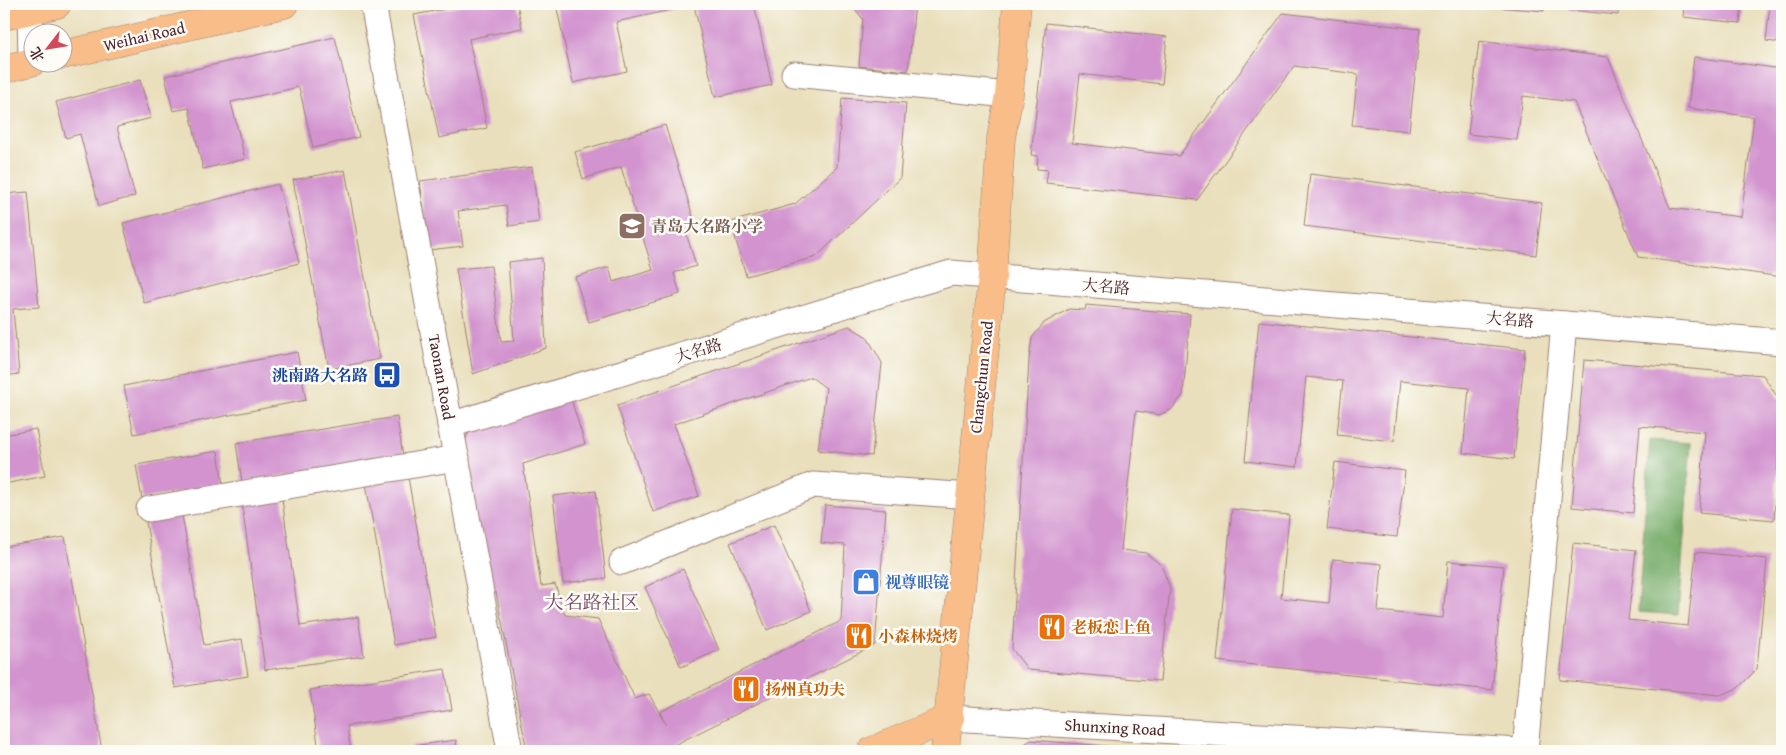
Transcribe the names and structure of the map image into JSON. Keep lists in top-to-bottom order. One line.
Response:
{"streets":{"main road":["Weihai Road","Changchun Road"],"street":["大名路","Taonan Road","Shunxing Road"]},"crossings":[["大名路","Taonan Road"],["大名路","Changchun Road"],["Changchun Road","Shunxing Road"]],"districts":["大名路社区"],"places":{"school or university":["青岛大名路小学"],"bus stop":["洮南路大名路"],"shop":["视尊眼镜"],"restaurant":["老板恋上鱼","小森林烧烤","扬州真功夫"]},"north":"bottom left"}
